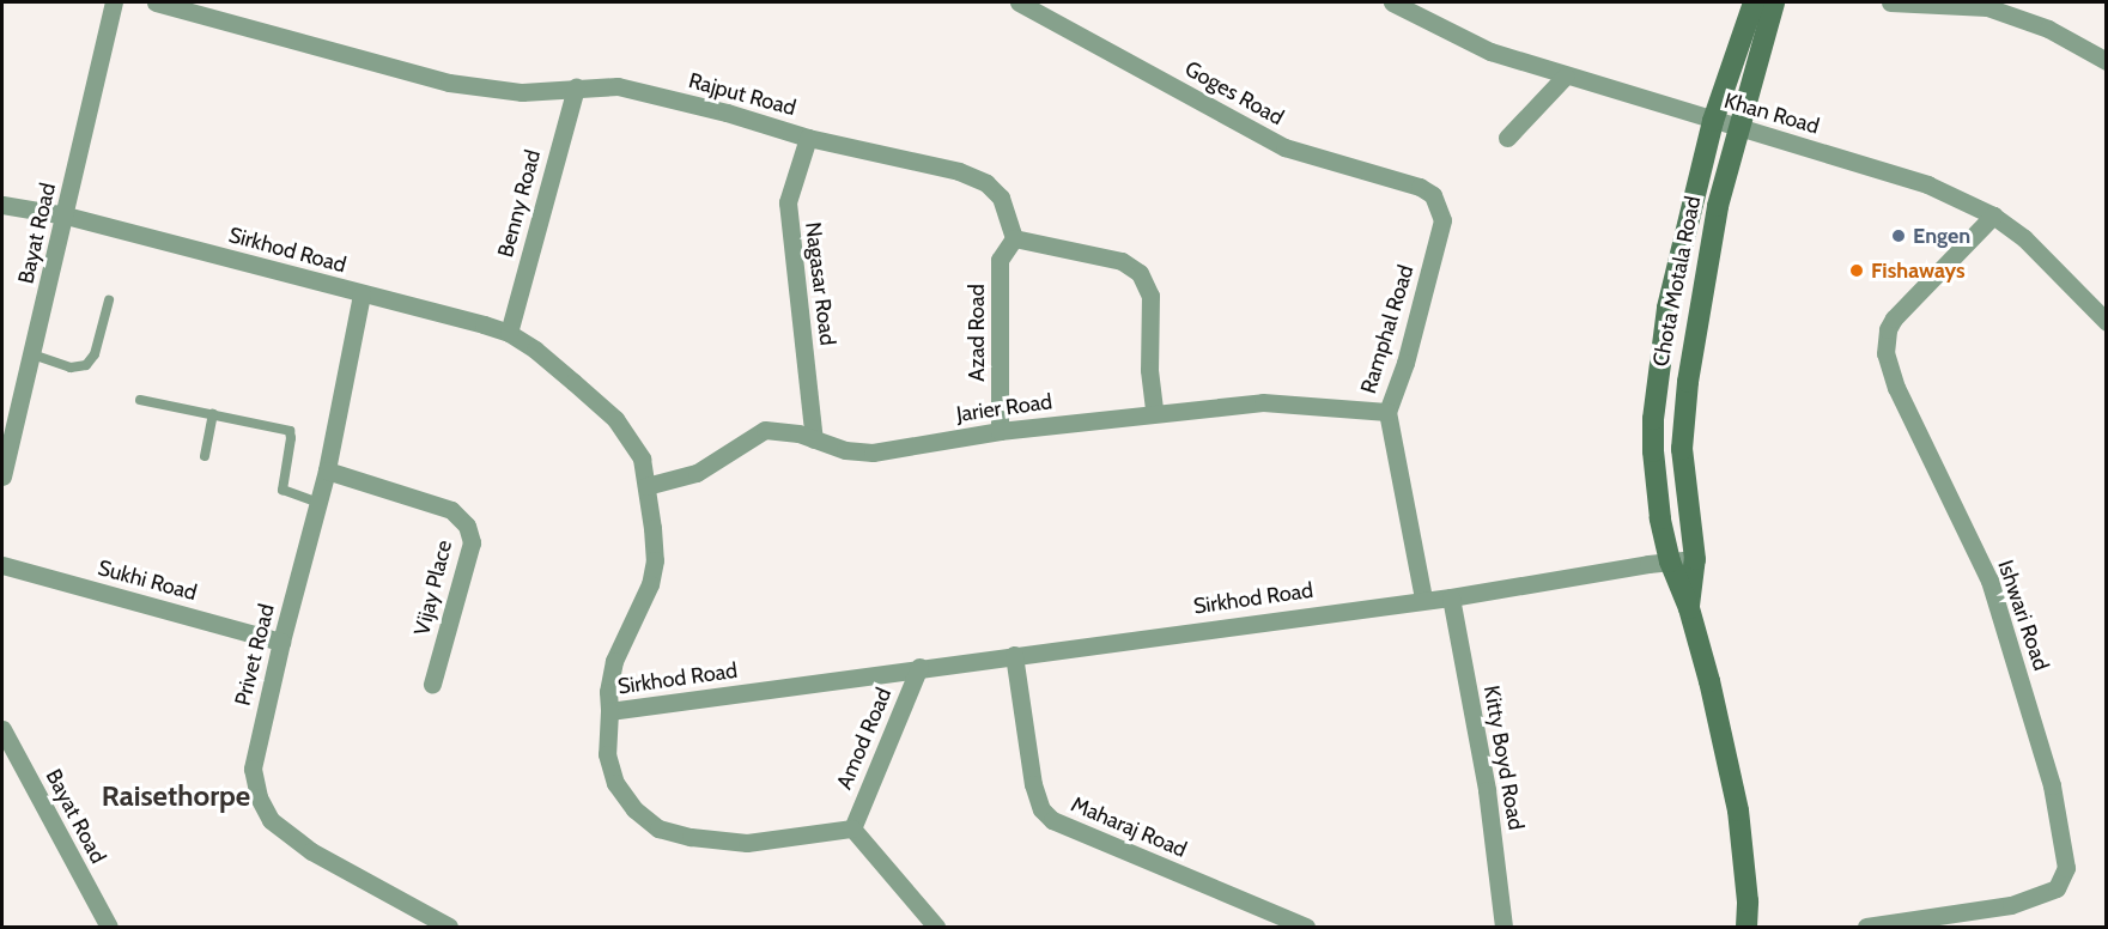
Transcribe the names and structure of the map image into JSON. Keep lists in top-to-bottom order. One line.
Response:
{"streets":{"street":["Goges Road","Rajput Road","Khan Road","Benny Road","Bayat Road","Sirkhod Road","Chota Motala Road","Nagasar Road","Ramphal Road","Azad Road","Jarier Road","Sukhi Road","Vijay Place","Ishwari Road","Privet Road","Amod Road","Kitty Boyd Road","Maharaj Road"]},"crossings":[["Goges Road","Ramphal Road"],["Rajput Road","Benny Road"],["Rajput Road","Nagasar Road"],["Rajput Road","Azad Road"],["Khan Road","Chota Motala Road"],["Khan Road","Ishwari Road"],["Benny Road","Sirkhod Road"],["Bayat Road","Sirkhod Road"],["Sirkhod Road","Chota Motala Road"],["Sirkhod Road","Ramphal Road"],["Sirkhod Road","Jarier Road"],["Sirkhod Road","Privet Road"],["Sirkhod Road","Amod Road"],["Sirkhod Road","Kitty Boyd Road"],["Sirkhod Road","Maharaj Road"],["Nagasar Road","Jarier Road"],["Ramphal Road","Jarier Road"],["Azad Road","Jarier Road"],["Sukhi Road","Privet Road"],["Vijay Place","Privet Road"]],"districts":["Raisethorpe"],"places":["Engen","Fishaways"]}
